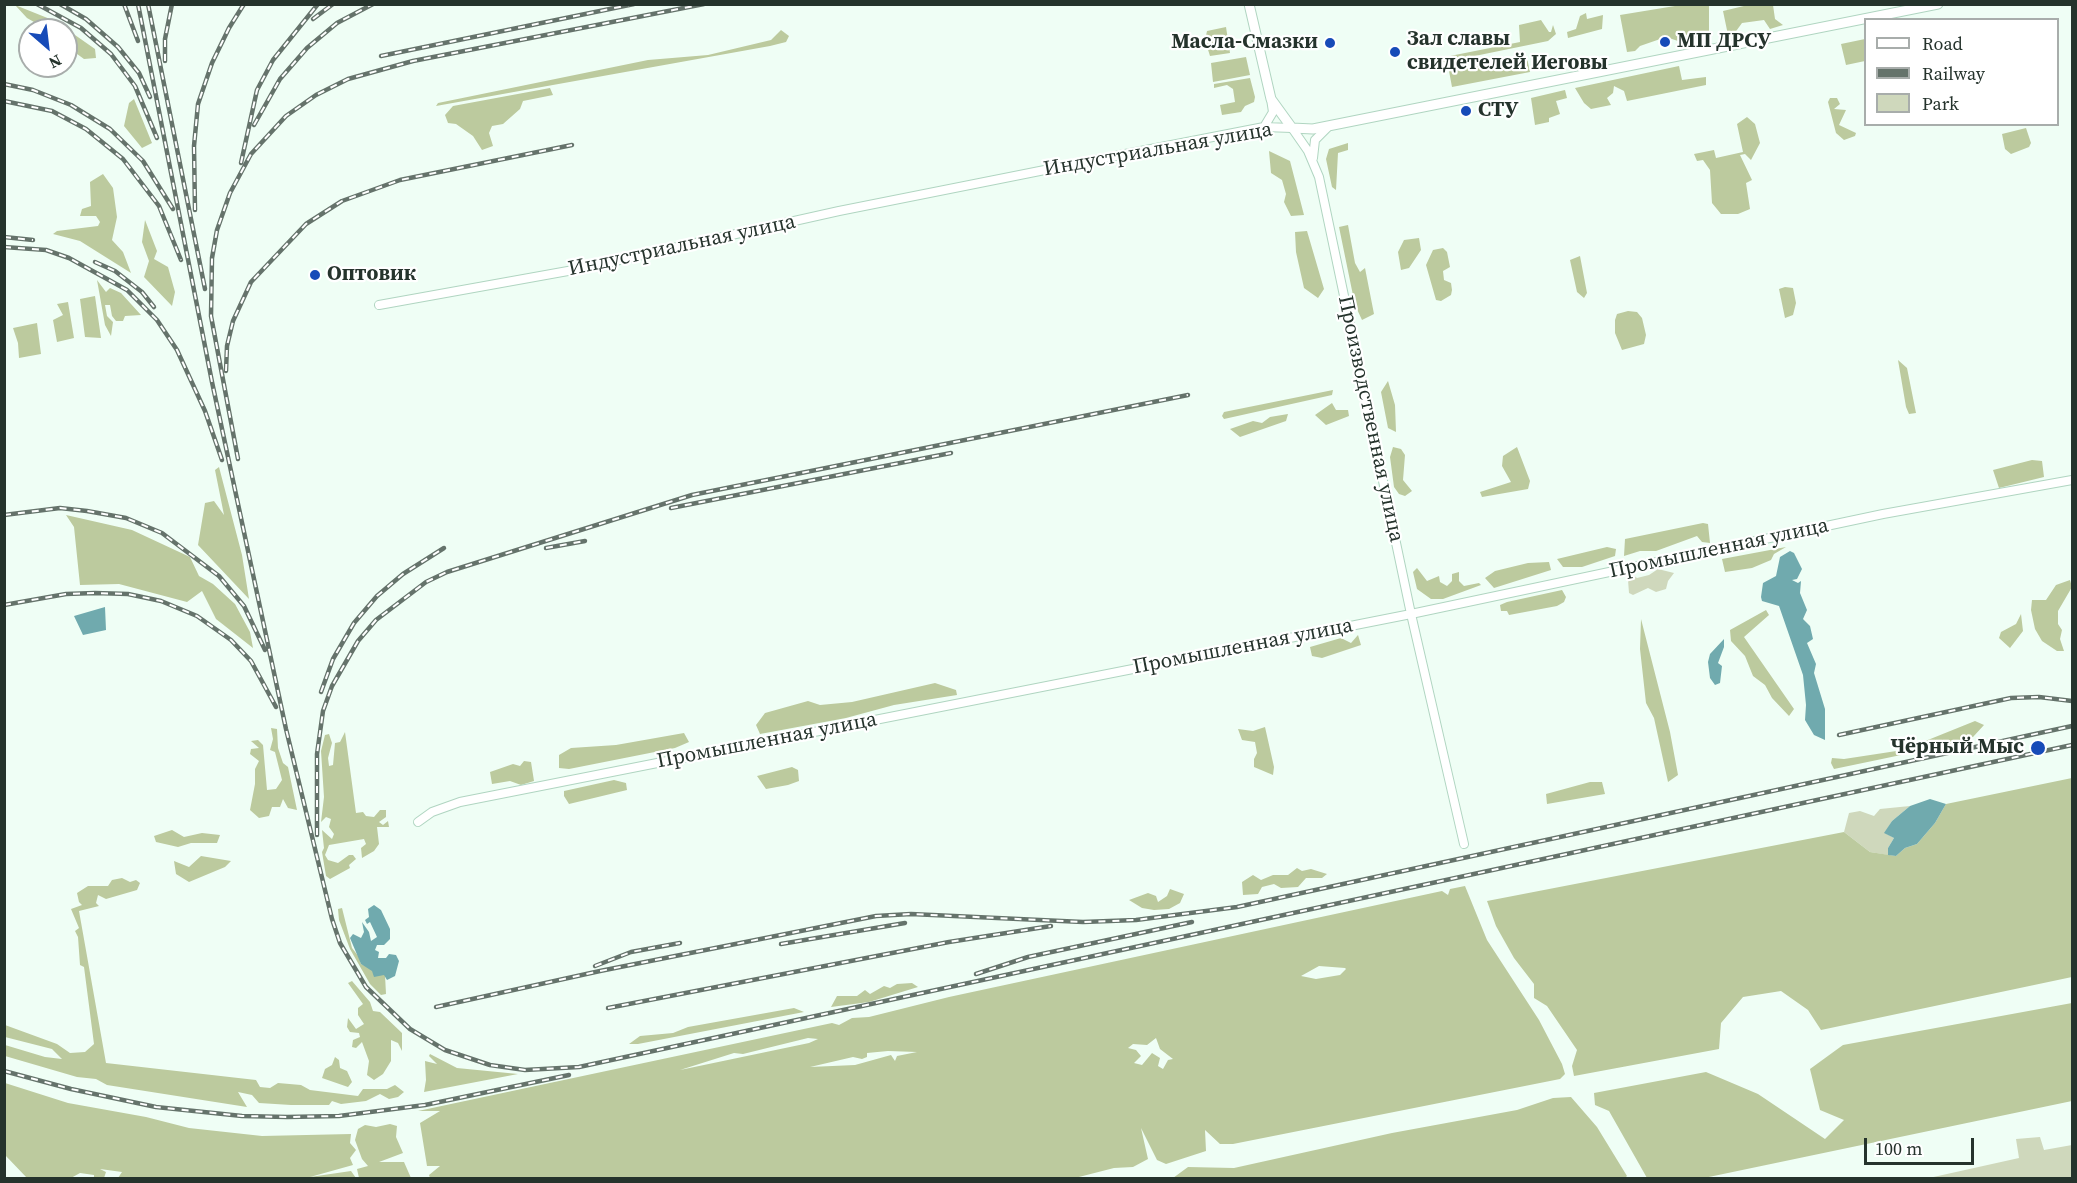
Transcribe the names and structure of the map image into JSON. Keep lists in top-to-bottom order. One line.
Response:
{"streets":{"main road":["Индустриальная улица","Производственная улица"],"street":["Промышленная улица"]},"crossings":[["Индустриальная улица","Производственная улица"],["Производственная улица","Промышленная улица"]],"places":["МП ДРСУ","Масла-Смазки","Зал славы свидетелей Иеговы","СТУ","Оптовик","Чёрный Мыс"],"legend":["Road","Railway","Park"],"scale_bar":"100 m","north":"bottom right"}
